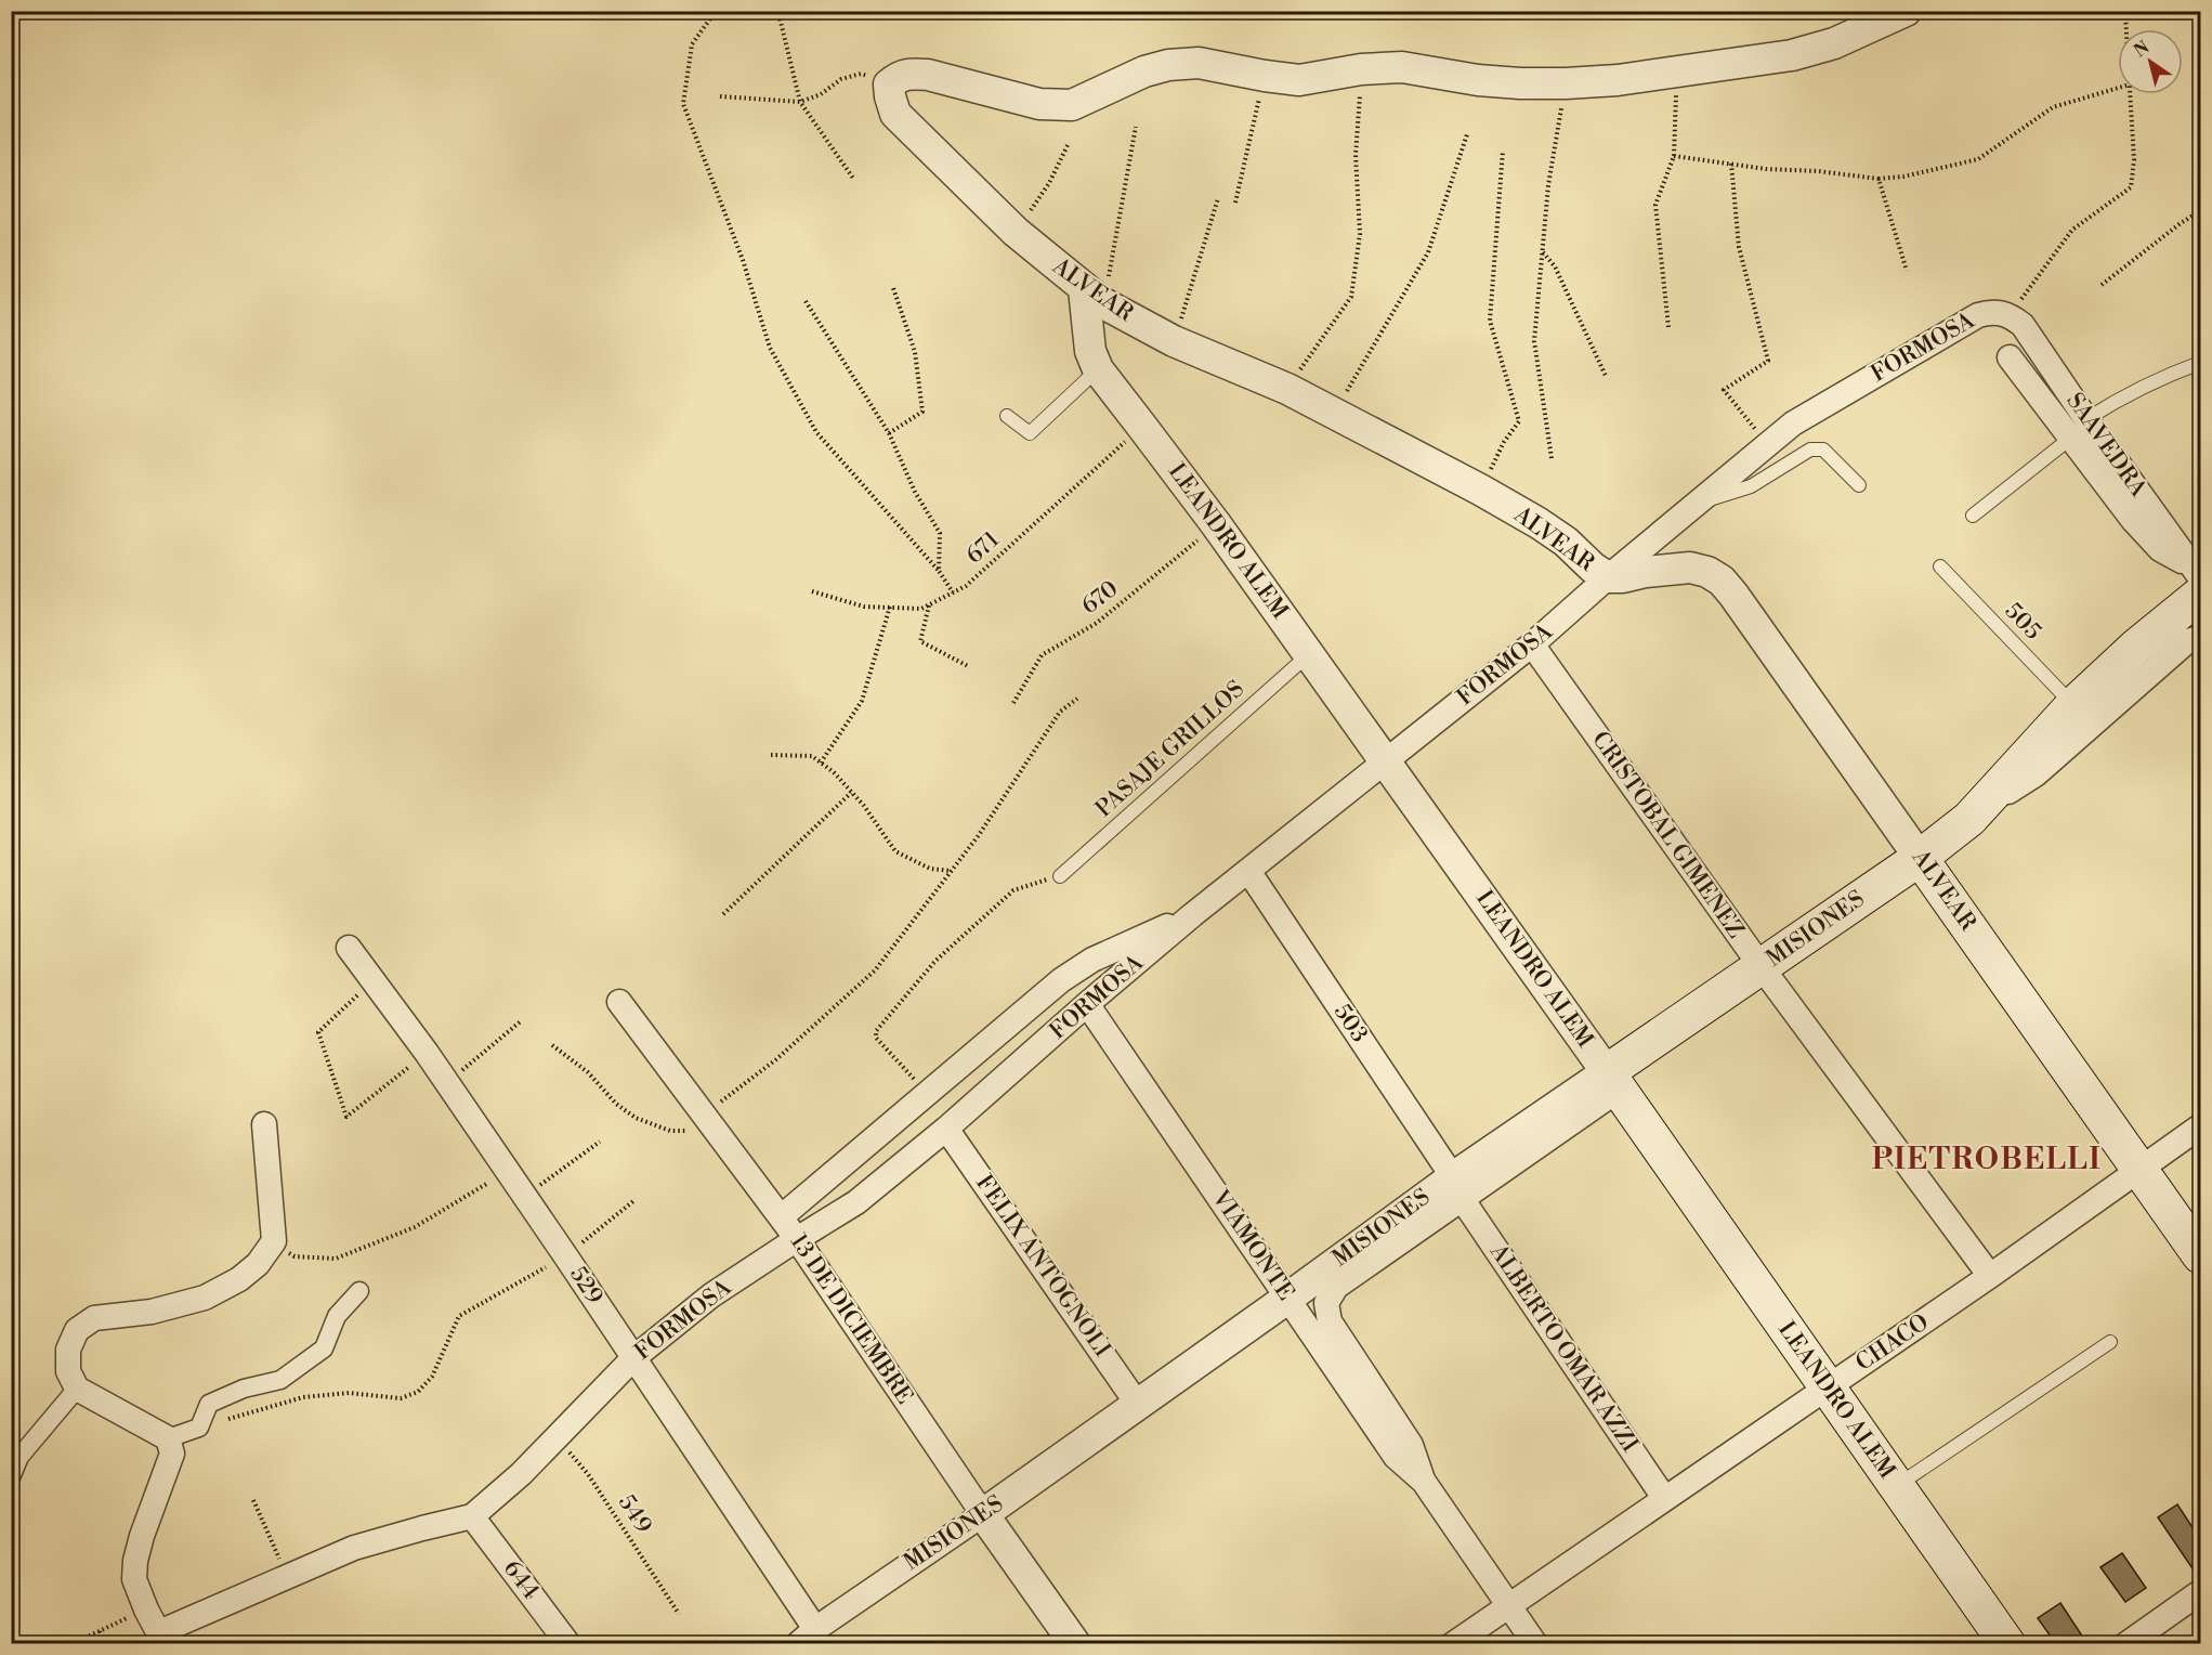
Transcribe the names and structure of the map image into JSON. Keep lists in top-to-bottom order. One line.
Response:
{"streets":{"main road":["ALVEAR","LEANDRO ALEM","MISIONES"],"street":["FORMOSA","SAAVEDRA","CRISTOBAL GIMENEZ","503","VIAMONTE","FELIX ANTOGNOLI","529","13 DE DICIEMBRE","CHACO","ALBERTO OMAR AZZI","644"],"lane":["505","PASAJE GRILLOS"],"path":["671","670","549"]},"crossings":[["ALVEAR","FORMOSA"],["ALVEAR","LEANDRO ALEM"],["ALVEAR","MISIONES"],["ALVEAR","CHACO"],["FORMOSA","SAAVEDRA"],["FORMOSA","LEANDRO ALEM"],["FORMOSA","CRISTOBAL GIMENEZ"],["FORMOSA","503"],["FORMOSA","VIAMONTE"],["FORMOSA","FELIX ANTOGNOLI"],["FORMOSA","529"],["FORMOSA","13 DE DICIEMBRE"],["FORMOSA","549"],["FORMOSA","644"],["SAAVEDRA","MISIONES"],["LEANDRO ALEM","671"],["LEANDRO ALEM","670"],["LEANDRO ALEM","PASAJE GRILLOS"],["LEANDRO ALEM","MISIONES"],["LEANDRO ALEM","CHACO"],["505","MISIONES"],["CRISTOBAL GIMENEZ","MISIONES"],["CRISTOBAL GIMENEZ","CHACO"],["MISIONES","503"],["MISIONES","VIAMONTE"],["MISIONES","FELIX ANTOGNOLI"],["MISIONES","529"],["MISIONES","13 DE DICIEMBRE"],["MISIONES","ALBERTO OMAR AZZI"],["503","ALBERTO OMAR AZZI"],["VIAMONTE","CHACO"],["CHACO","ALBERTO OMAR AZZI"]],"districts":["PIETROBELLI"],"north":"top left"}
